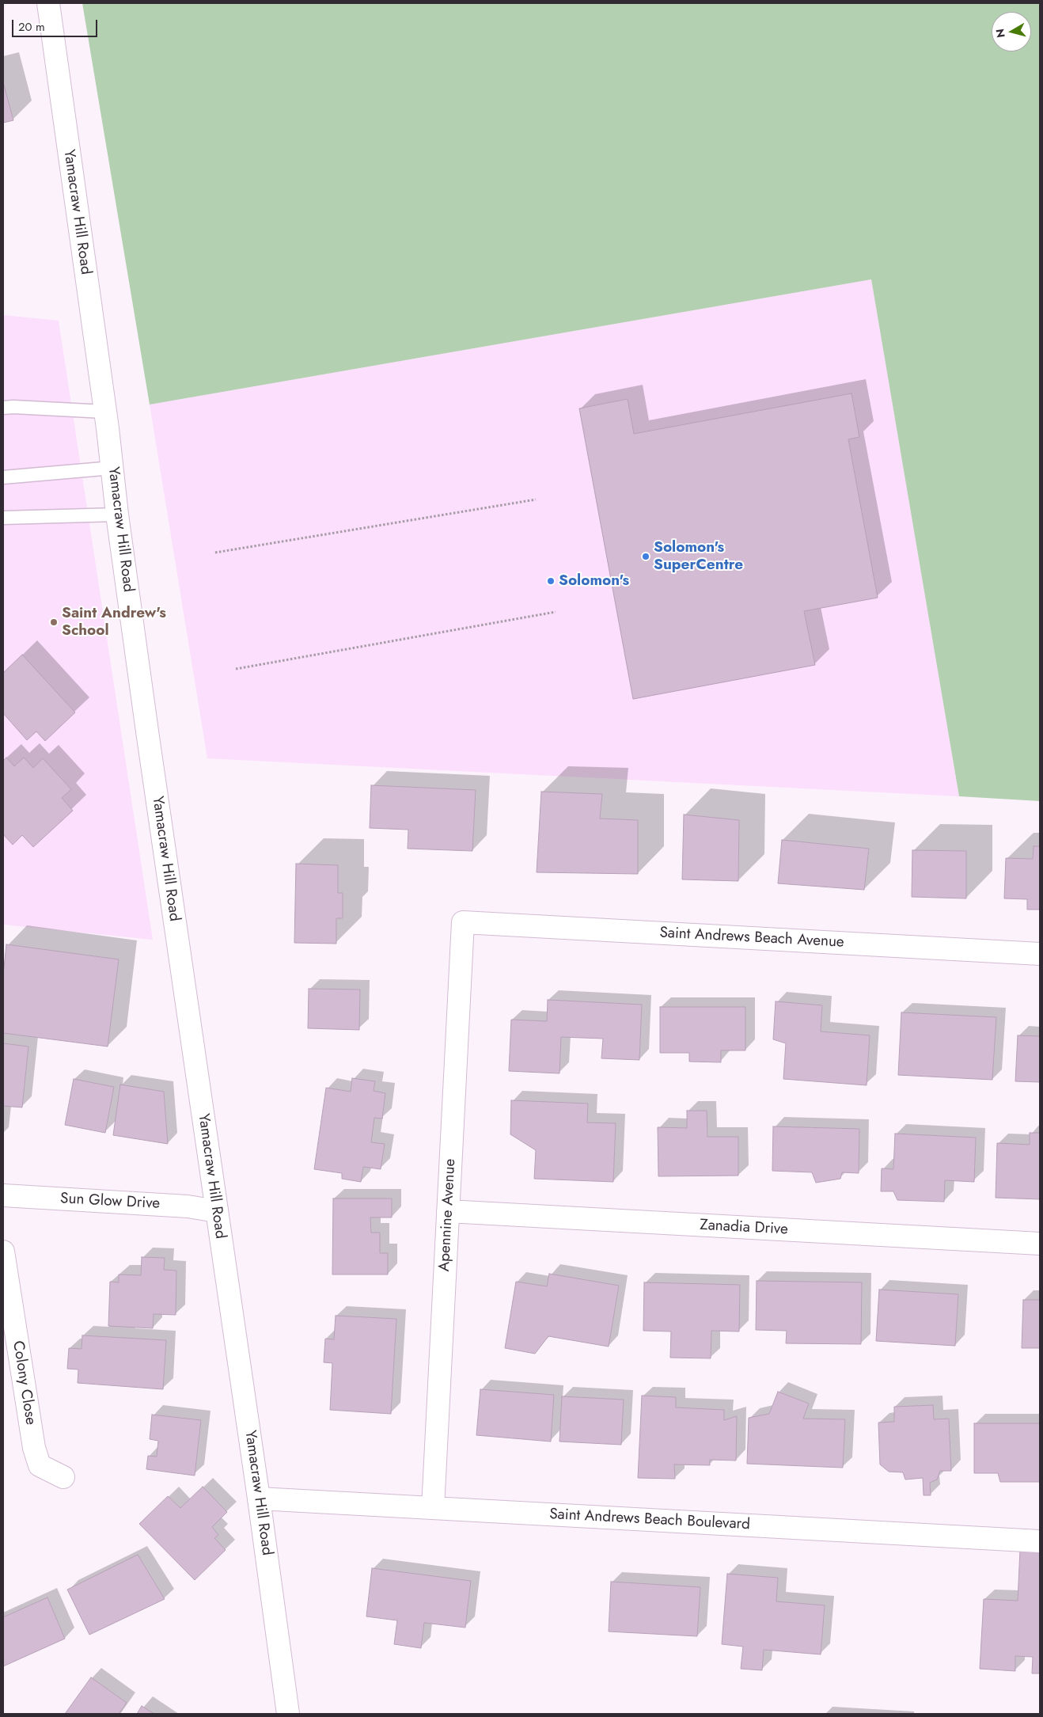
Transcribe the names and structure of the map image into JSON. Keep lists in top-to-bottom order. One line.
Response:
{"streets":{"street":["Yamacraw Hill Road","Saint Andrews Beach Avenue","Sun Glow Drive","Apennine Avenue","Zanadia Drive","Colony Close","Saint Andrews Beach Boulevard"]},"crossings":[["Yamacraw Hill Road","Sun Glow Drive"],["Yamacraw Hill Road","Saint Andrews Beach Boulevard"],["Saint Andrews Beach Avenue","Apennine Avenue"],["Apennine Avenue","Zanadia Drive"],["Apennine Avenue","Saint Andrews Beach Boulevard"]],"places":["Solomon's SuperCentre","Solomon's","Saint Andrew's School"],"scale_bar":"20 m","north":"left"}
